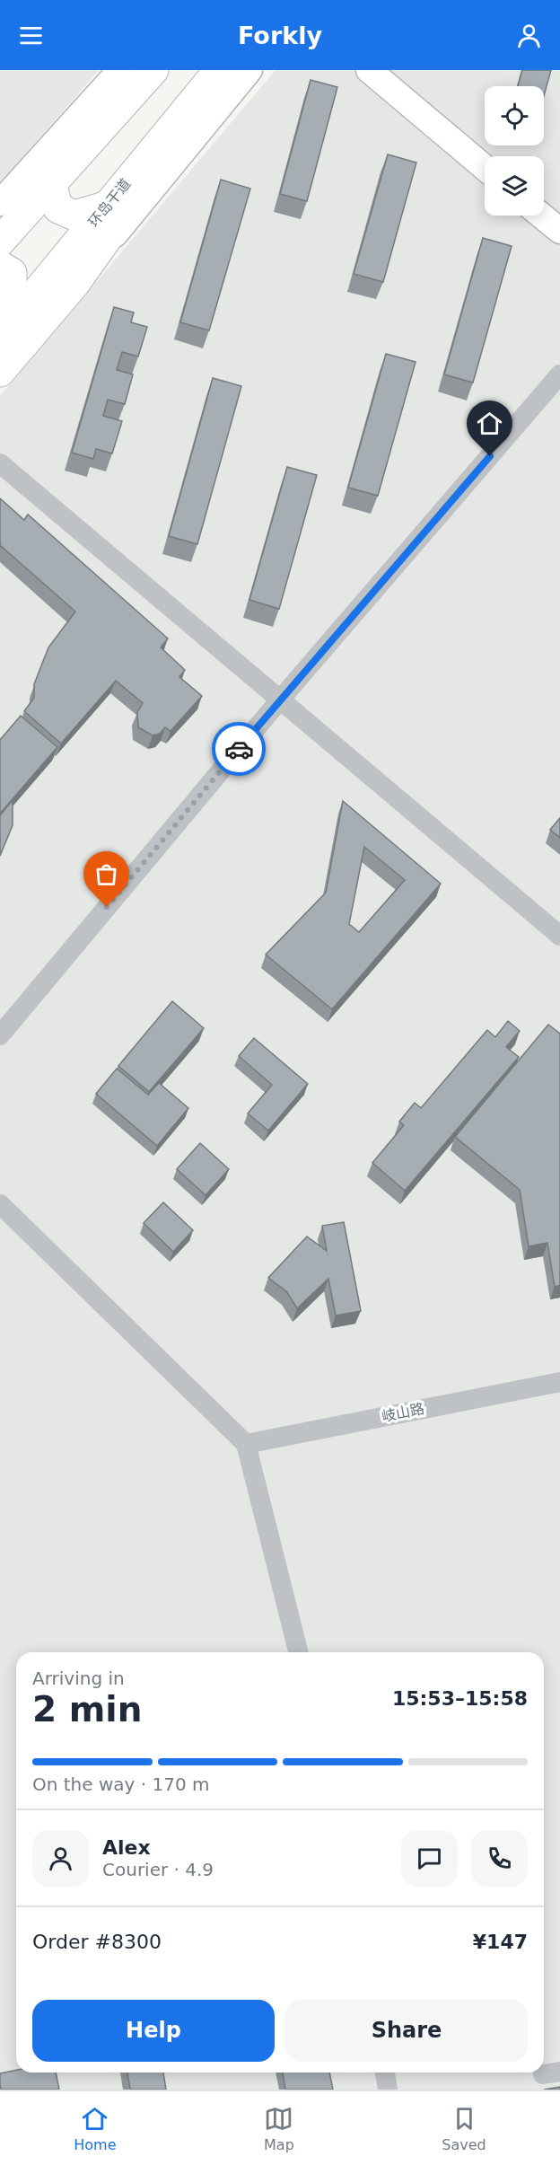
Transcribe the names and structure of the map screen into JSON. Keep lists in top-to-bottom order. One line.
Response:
{"streets":{"highway":["环岛干道"],"street":["岐山路"]},"page":{"header":"Forkly","heading":["2 min","Arriving in","15:53–15:58"],"panel":["Alex","Courier · 4.9","Order #8300","¥147"],"bar":"On the way · 170 m","buttons":["Help","Share"],"tabs":["Home","Map","Saved"]}}
